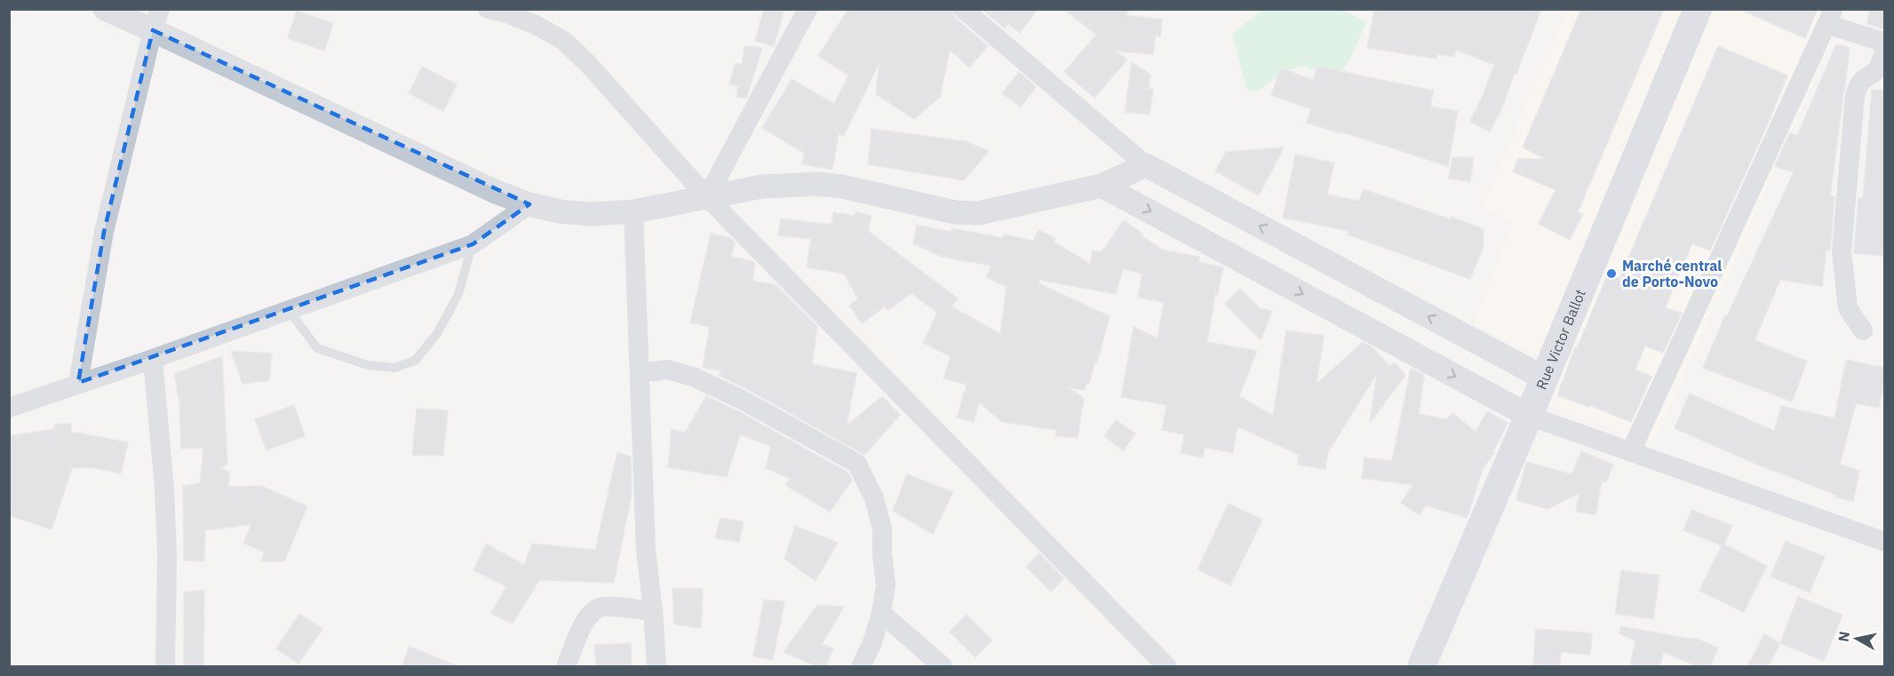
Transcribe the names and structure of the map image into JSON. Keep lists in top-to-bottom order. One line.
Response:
{"streets":{"main road":["Rue Victor Ballot"]},"places":["Marché central de Porto-Novo"],"north":"left"}
